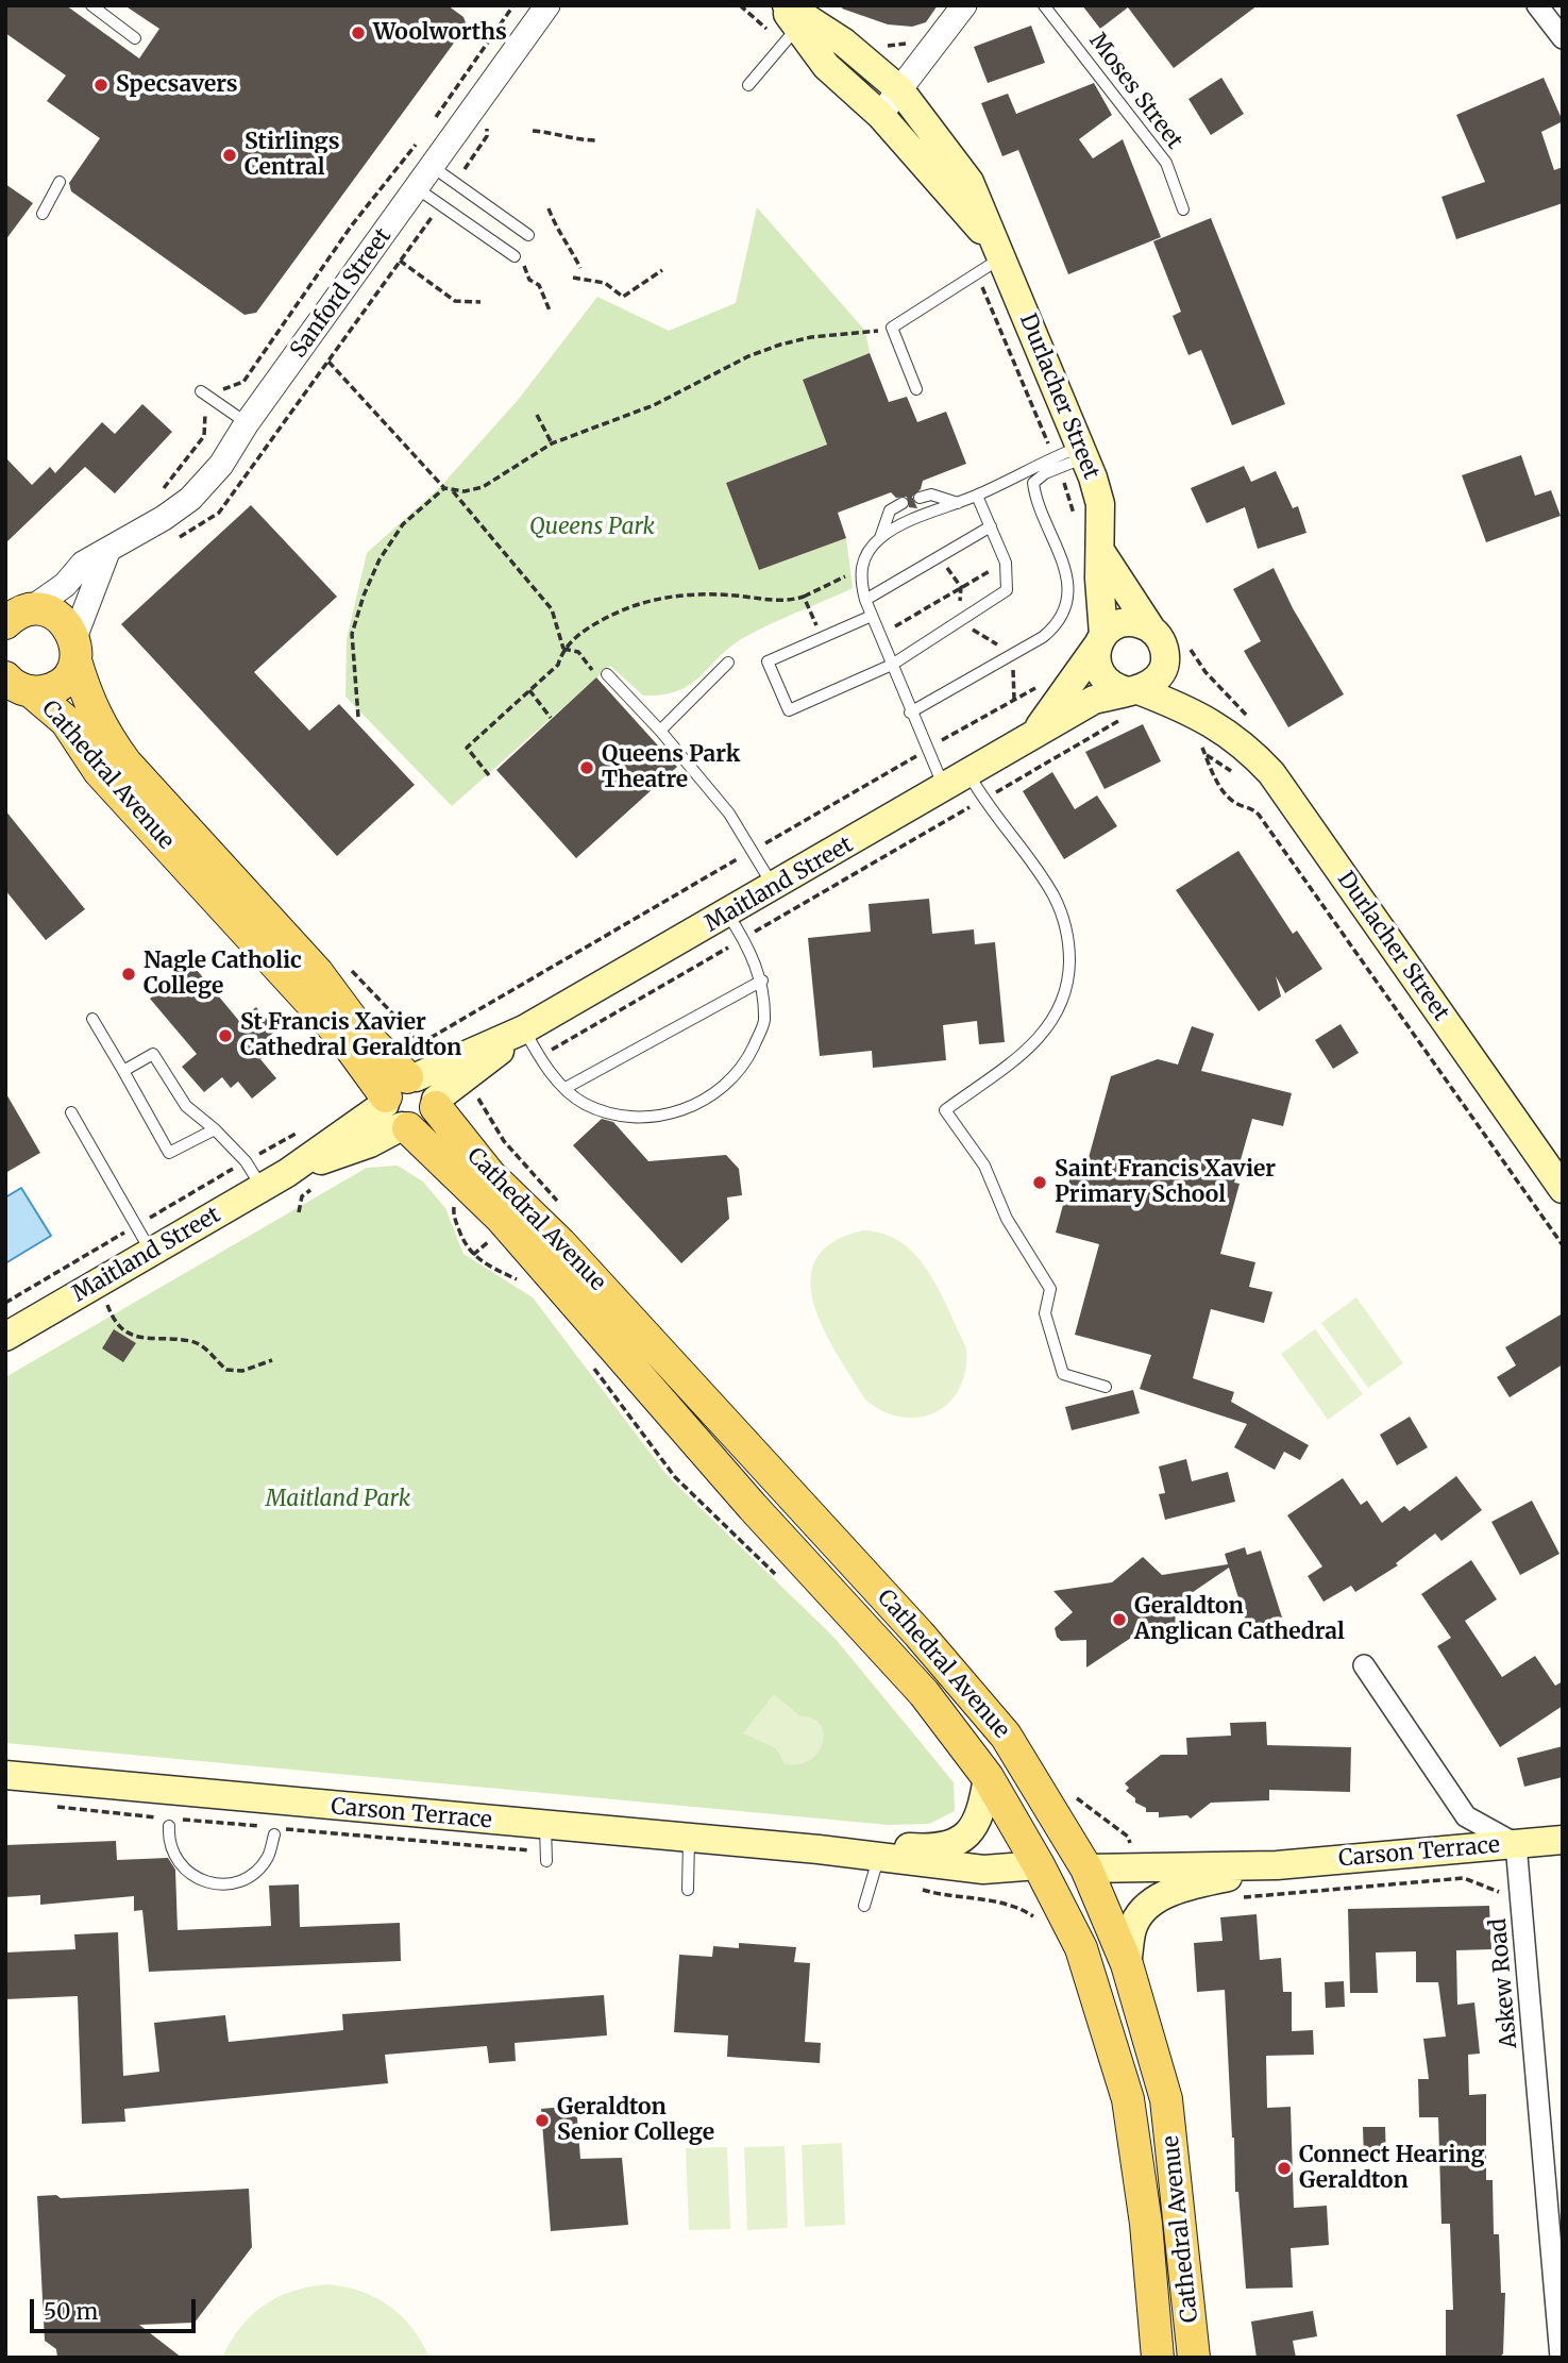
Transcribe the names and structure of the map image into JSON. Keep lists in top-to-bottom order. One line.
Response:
{"streets":{"main road":["Durlacher Street","Cathedral Avenue","Maitland Street","Carson Terrace"],"street":["Sanford Street","Askew Road"],"lane":["Moses Street"]},"crossings":[["Durlacher Street","Maitland Street"],["Cathedral Avenue","Maitland Street"],["Cathedral Avenue","Carson Terrace"],["Carson Terrace","Askew Road"]],"parks":["Queens Park","Maitland Park"],"places":["Woolworths","Specsavers","Stirlings Central","Queens Park Theatre","Nagle Catholic College","St Francis Xavier Cathedral Geraldton","Saint Francis Xavier Primary School","Geraldton Anglican Cathedral","Geraldton Senior College","Connect Hearing Geraldton"],"scale_bar":"50 m"}
